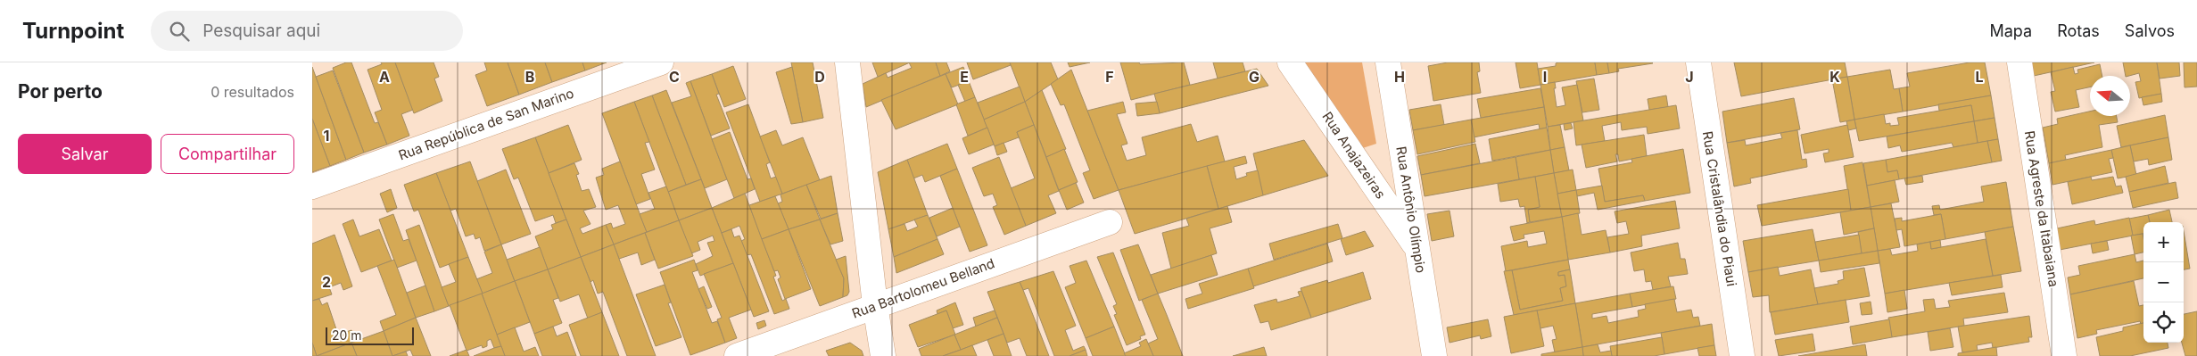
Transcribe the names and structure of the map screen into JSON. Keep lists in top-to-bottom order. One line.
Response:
{"streets":{"street":["Rua República de San Marino","Rua Anajazeiras","Rua Cristalândia do Piaui","Rua Agreste da Itabaiana","Rua Antônio Olímpio","Rua Bartolomeu Belland"]},"crossings":[["Rua Anajazeiras","Rua Antônio Olímpio"]],"scale_bar":"20 m","north":"left","page":{"header":"Turnpoint","search":"Pesquisar aqui","nav":["Mapa","Rotas","Salvos"],"heading":["Por perto","0 resultados"],"buttons":["Salvar","Compartilhar"],"map_buttons":["+","−"],"scale":"20 m"},"grid":{"columns":["A","B","C","D","E","F","G","H","I","J","K","L"],"rows":["1","2"]}}
